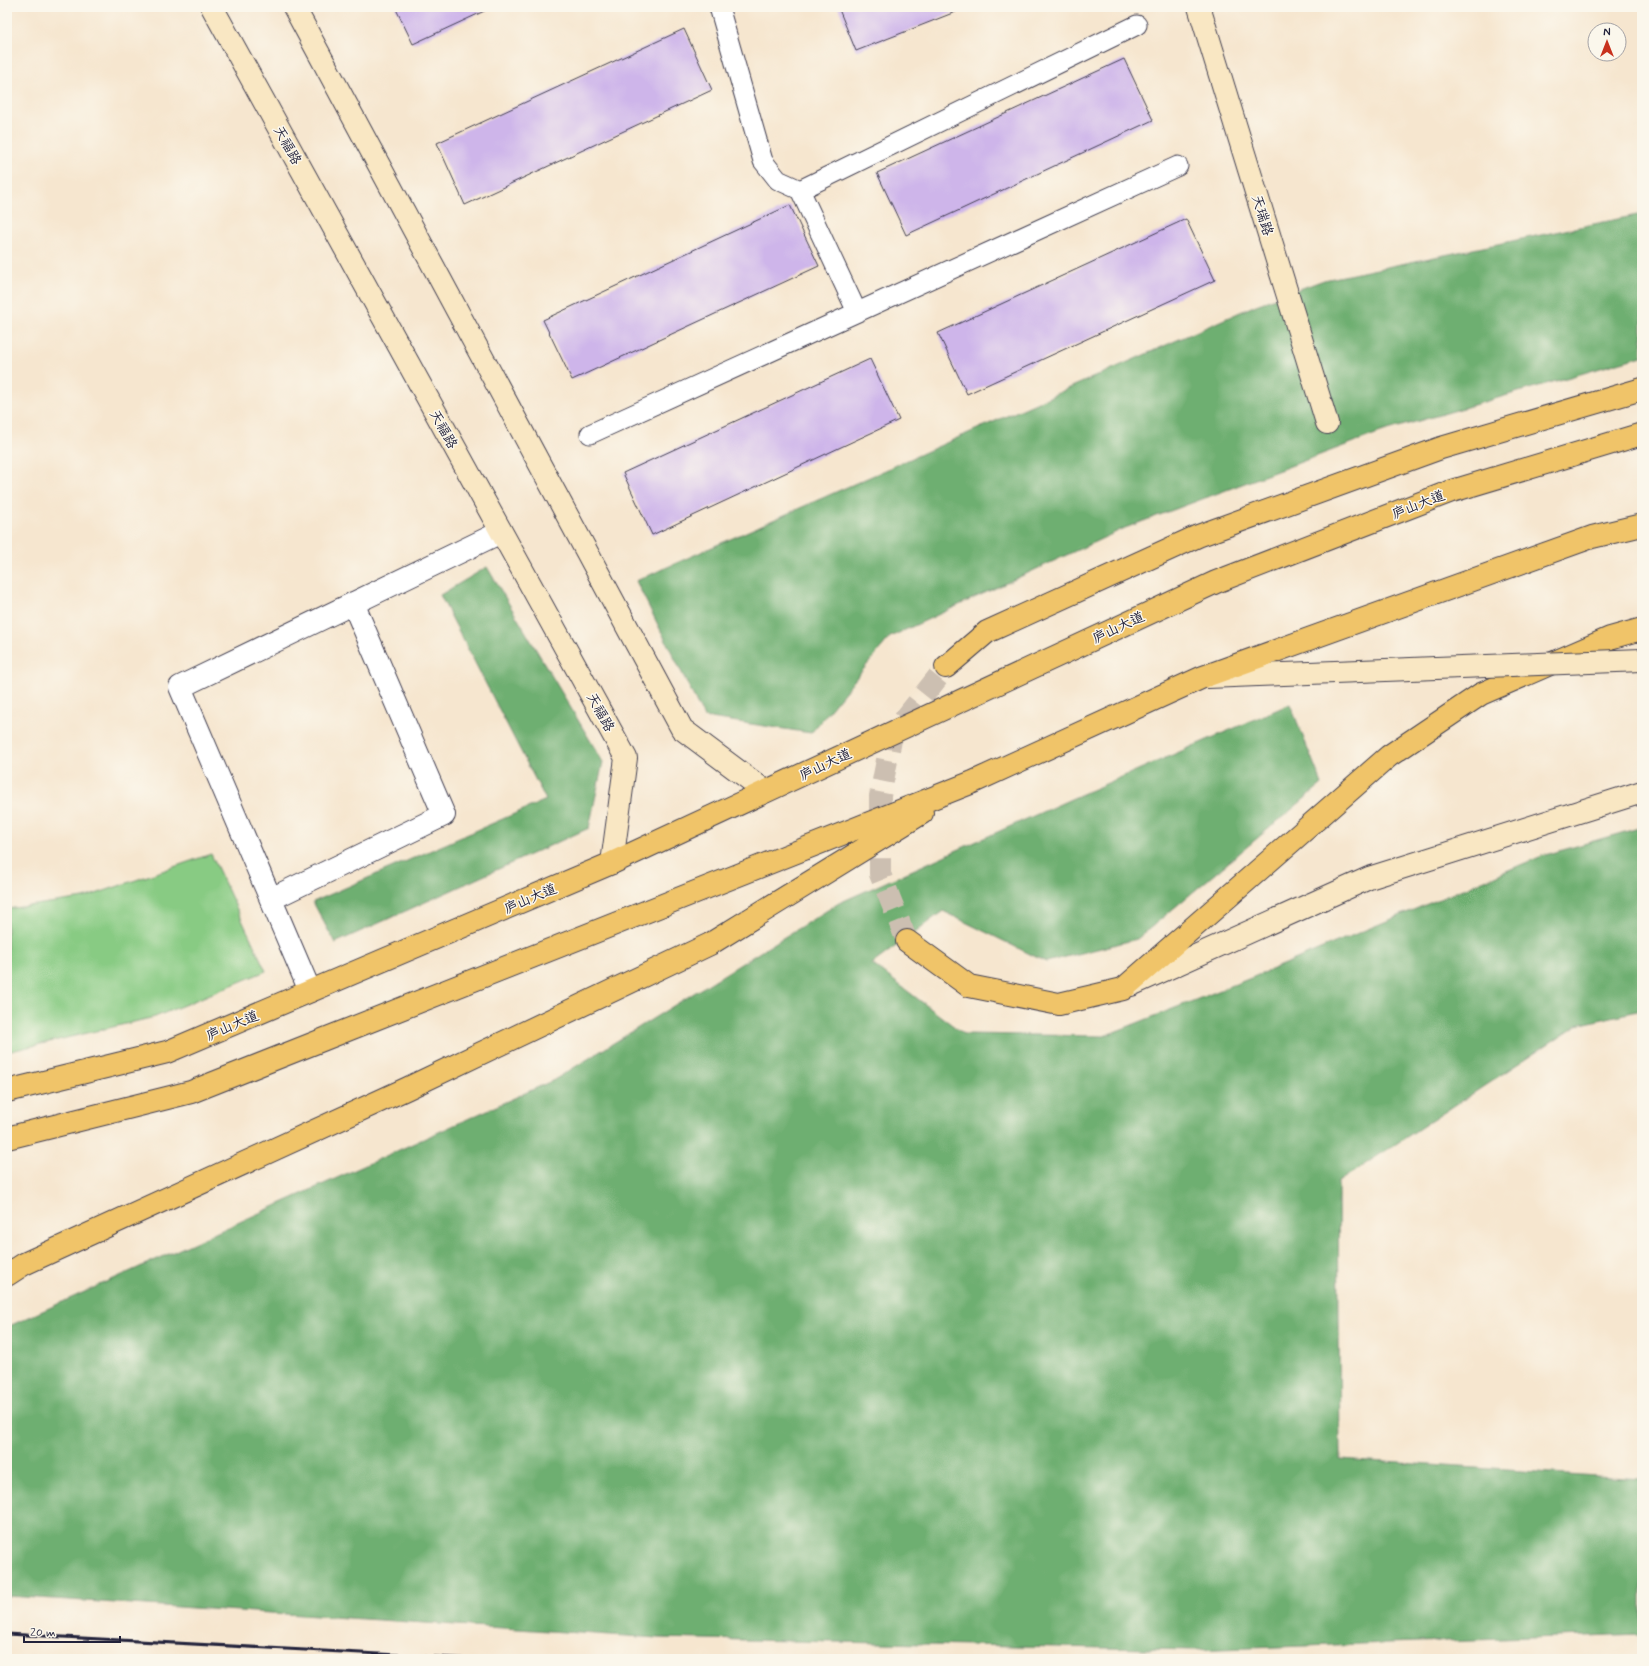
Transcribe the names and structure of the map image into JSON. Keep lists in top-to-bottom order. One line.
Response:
{"streets":{"main road":["庐山大道"],"street":["天福路","天瑞路"]},"crossings":[["天福路","庐山大道"]],"scale_bar":"20 m","north":"top"}
